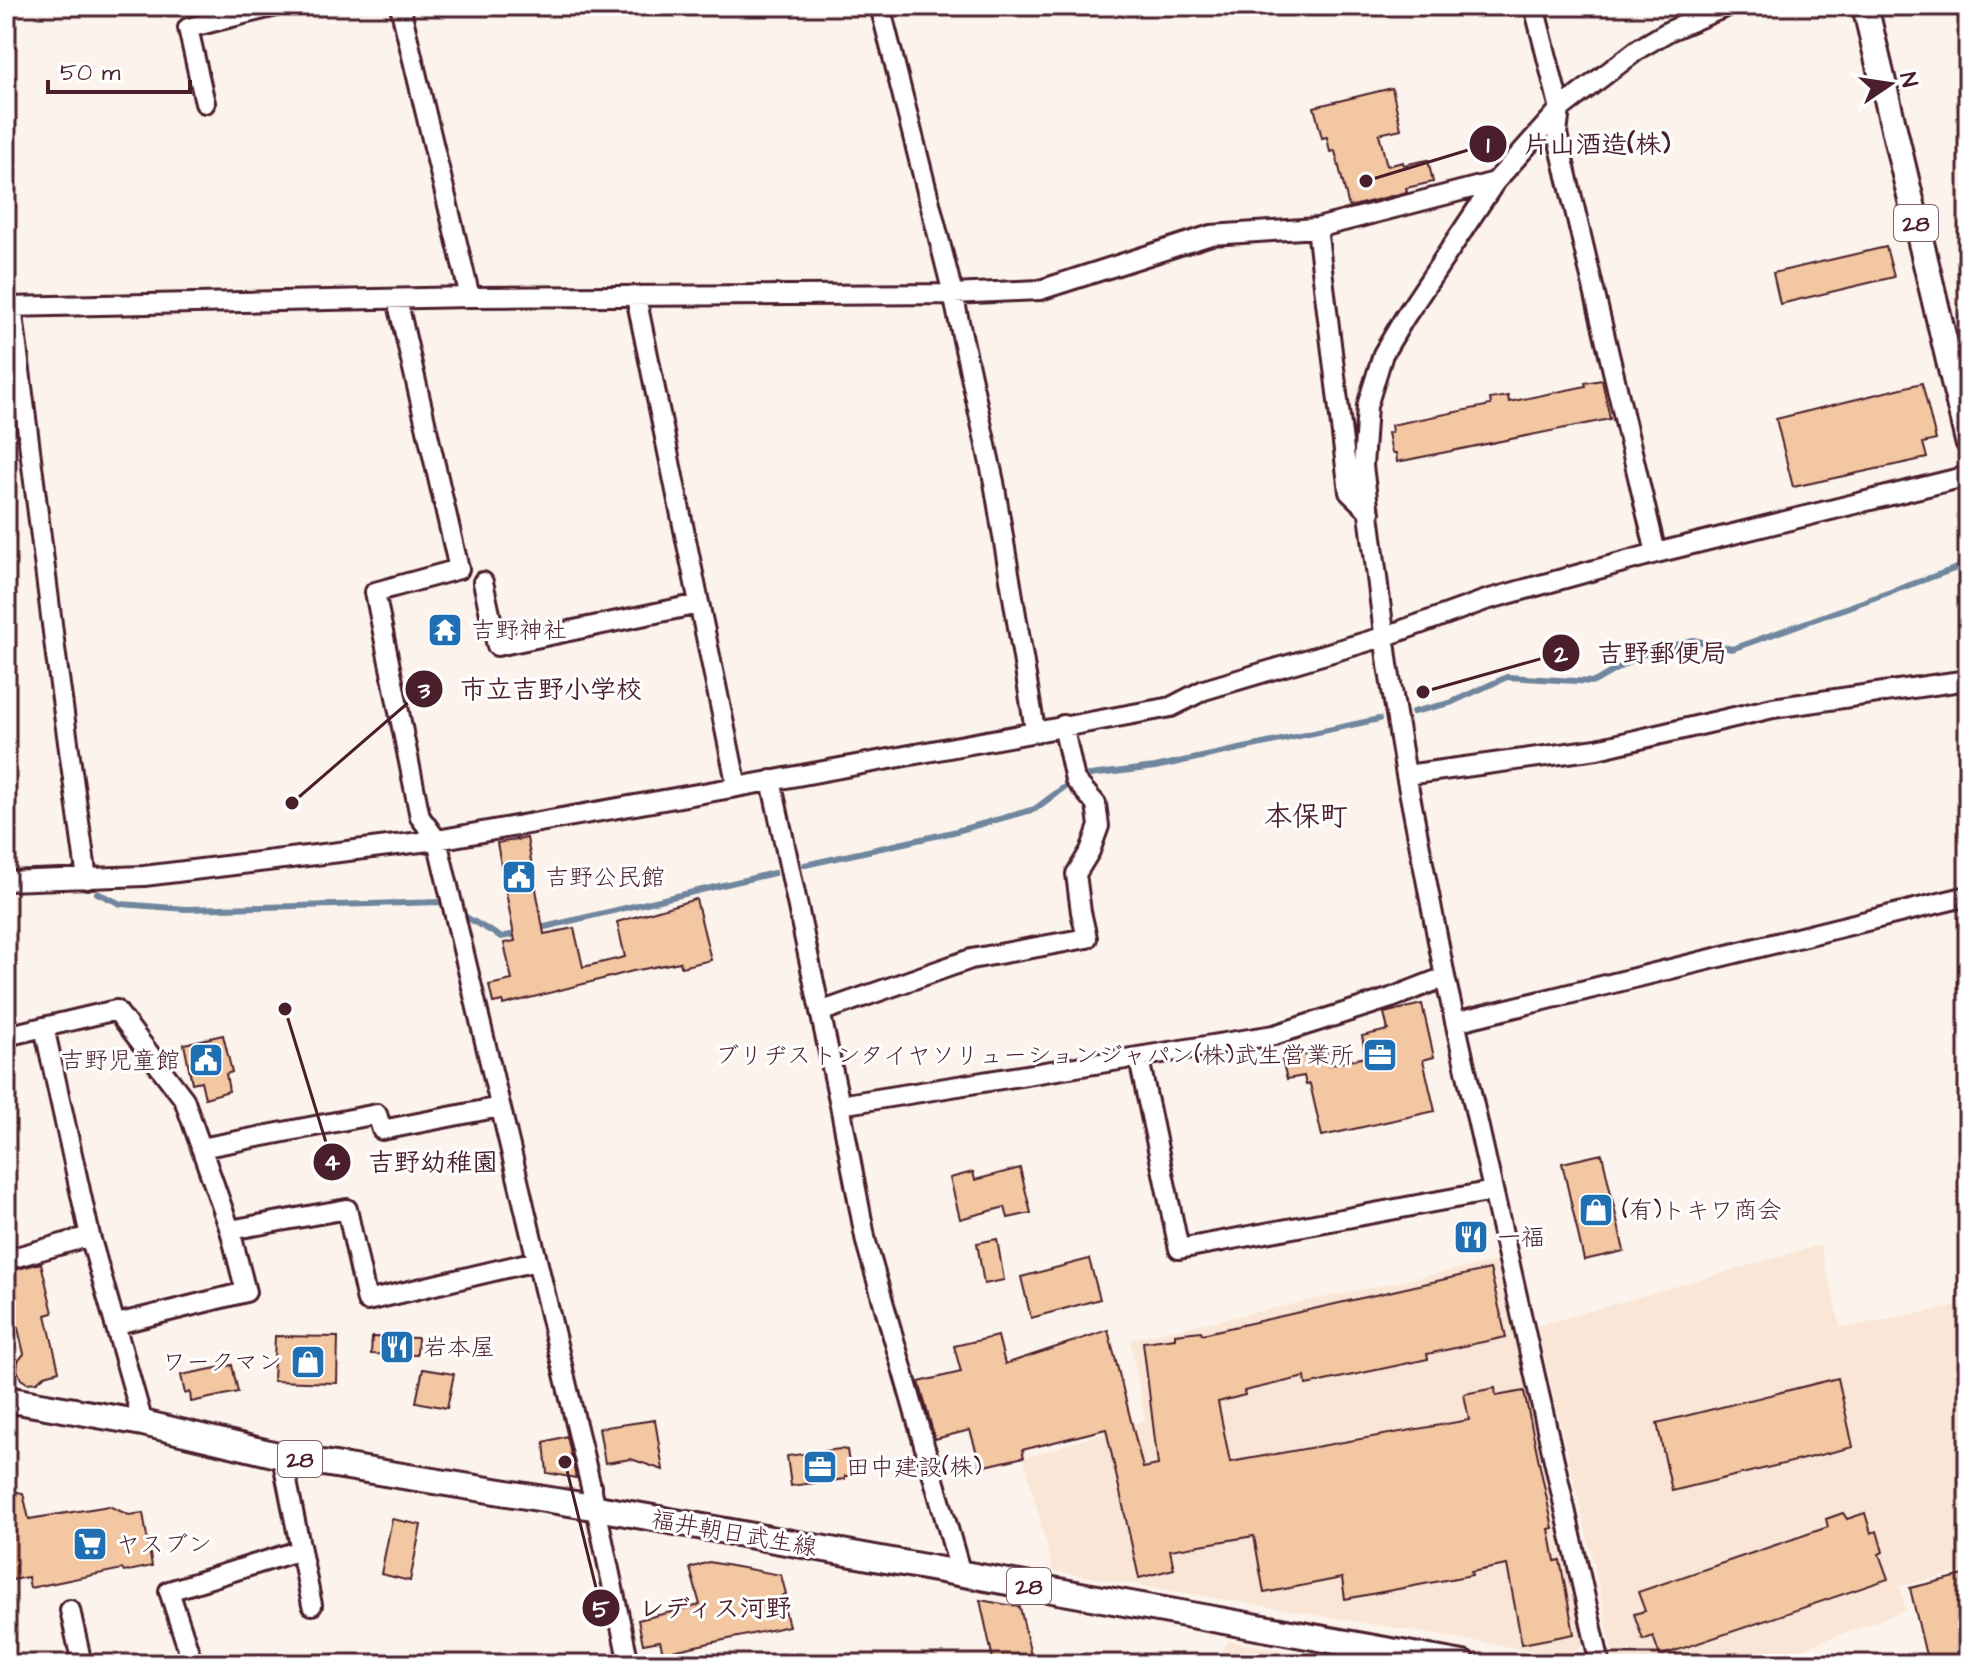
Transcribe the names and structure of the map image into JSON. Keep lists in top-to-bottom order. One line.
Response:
{"streets":{"main road":["28","福井朝日武生線"]},"districts":["本保町"],"places":{"other":["片山酒造(株)","吉野郵便局","市立吉野小学校","吉野幼稚園","レディス河野"],"temple":["吉野神社"],"public building":["吉野公民館","吉野児童館"],"office":["ブリヂストンタイヤソリューションジャパン(株)武生営業所","田中建設(株)"],"shop":["(有)トキワ商会","ワークマン"],"restaurant":["一福","岩本屋"],"supermarket":["ヤスブン"]},"scale_bar":"50 m","north":"right"}
